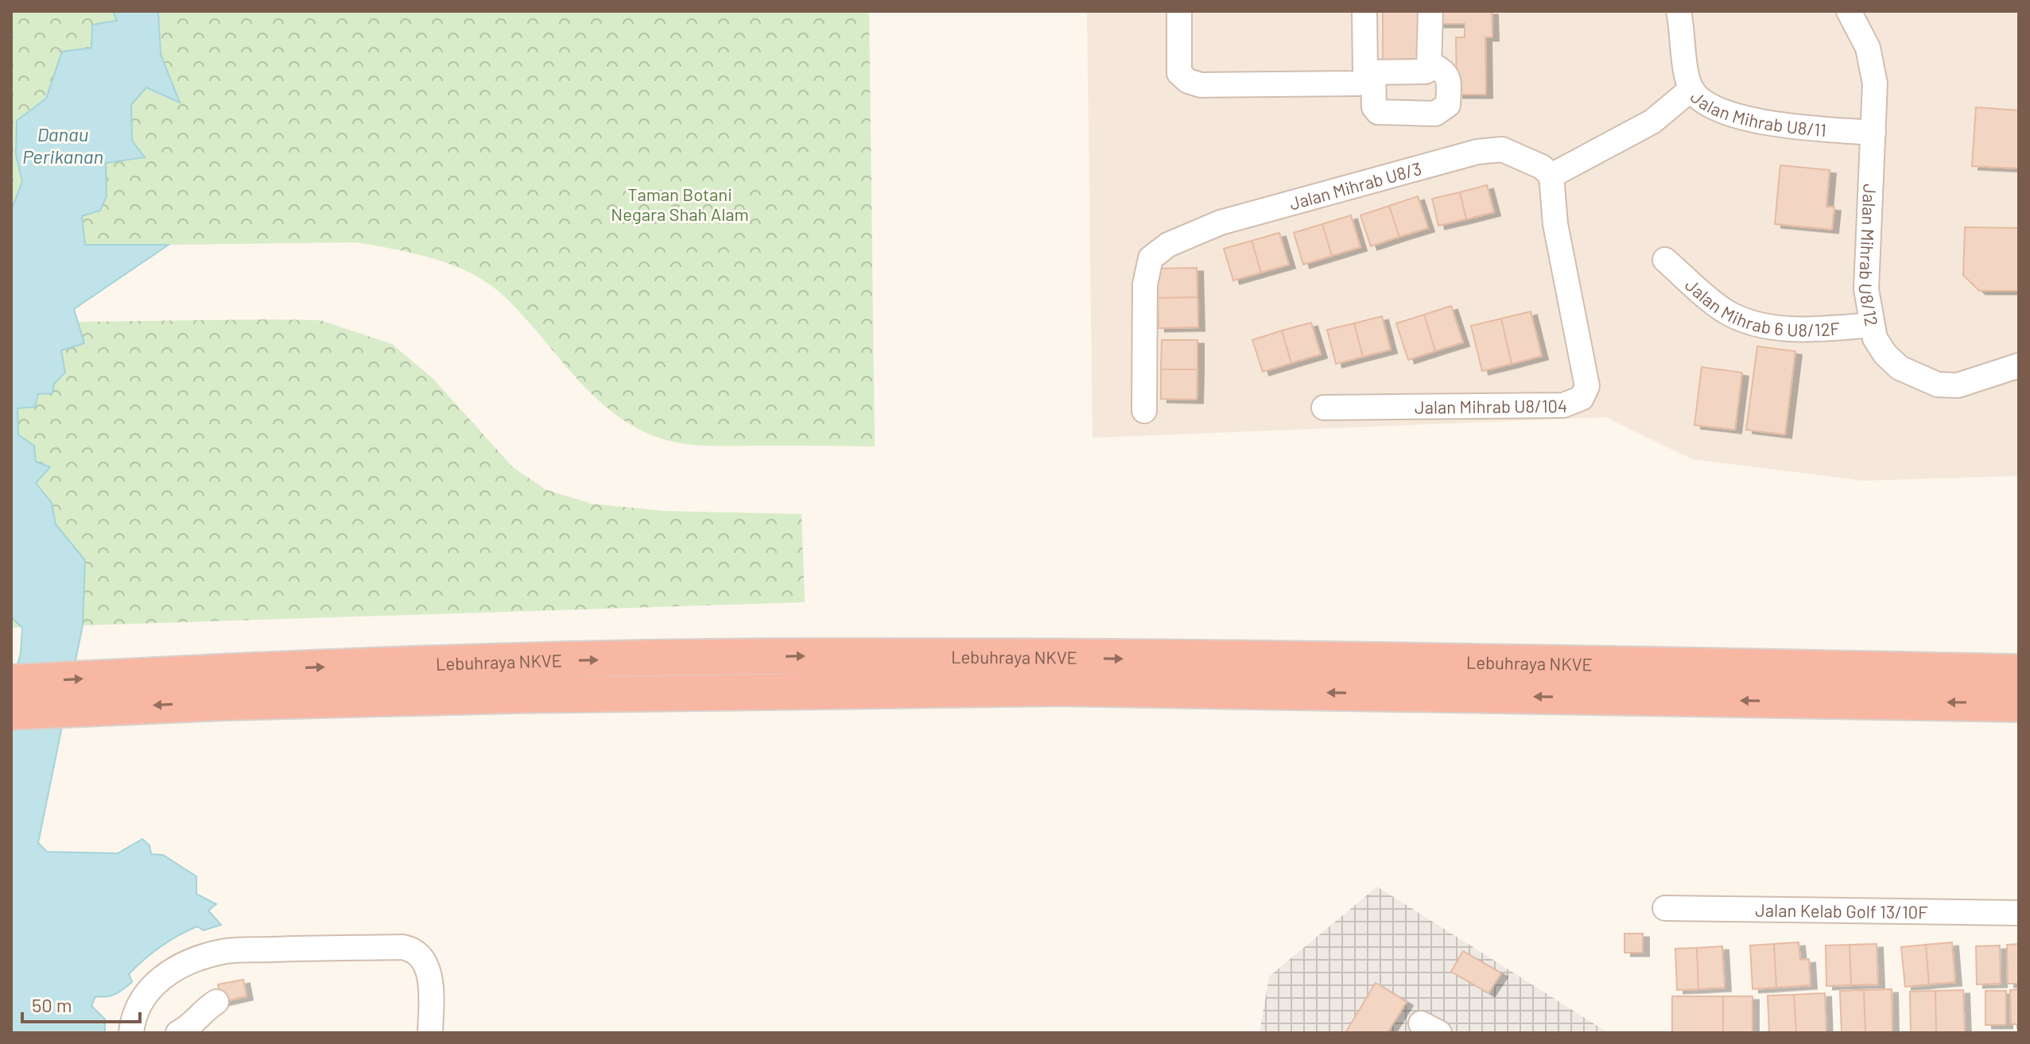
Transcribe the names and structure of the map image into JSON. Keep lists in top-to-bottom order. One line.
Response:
{"streets":{"highway":["Lebuhraya NKVE"],"street":["Jalan Mihrab U8/11","Jalan Mihrab U8/3","Jalan Mihrab U8/12","Jalan Mihrab 6 U8/12F","Jalan Mihrab U8/104","Jalan Kelab Golf 13/10F"]},"crossings":[["Jalan Mihrab U8/11","Jalan Mihrab U8/12"],["Jalan Mihrab U8/3","Jalan Mihrab U8/104"],["Jalan Mihrab U8/12","Jalan Mihrab 6 U8/12F"]],"water":["Danau Perikanan"],"parks":["Taman Botani Negara Shah Alam"],"scale_bar":"50 m"}
